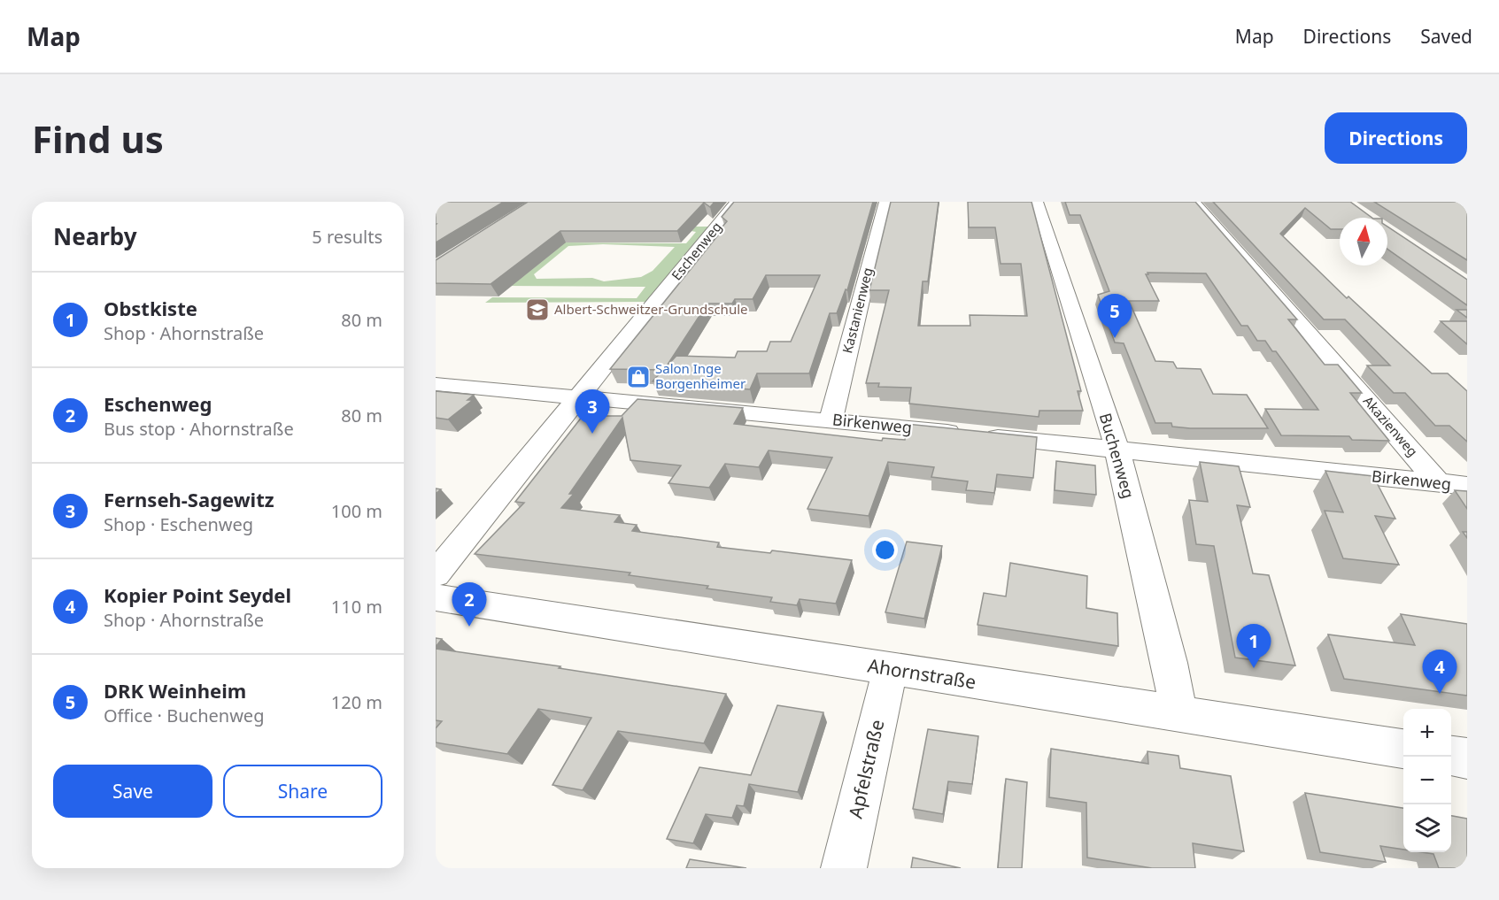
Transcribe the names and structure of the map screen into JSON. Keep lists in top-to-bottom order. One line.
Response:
{"streets":{"street":["Eschenweg","Kastanienweg","Birkenweg","Akazienweg","Buchenweg","Ahornstraße","Apfelstraße"]},"crossings":[["Eschenweg","Birkenweg"],["Kastanienweg","Birkenweg"],["Birkenweg","Akazienweg"],["Birkenweg","Buchenweg"],["Buchenweg","Ahornstraße"],["Ahornstraße","Apfelstraße"]],"places":{"school or university":["Albert-Schweitzer-Grundschule"],"shop":["Salon Inge Borgenheimer"]},"north":"top","page":{"header":"Map","nav":["Map","Directions","Saved"],"buttons":["Directions",["Save","Share"]],"title":"Find us","heading":["Nearby","5 results"],"list":[{"mark":"1","name":"Obstkiste","note":"Shop · Ahornstraße","value":"80 m"},{"mark":"2","name":"Eschenweg","note":"Bus stop · Ahornstraße","value":"80 m"},{"mark":"3","name":"Fernseh-Sagewitz","note":"Shop · Eschenweg","value":"100 m"},{"mark":"4","name":"Kopier Point Seydel","note":"Shop · Ahornstraße","value":"110 m"},{"mark":"5","name":"DRK Weinheim","note":"Office · Buchenweg","value":"120 m"}],"pins":["5","3","2","1","4"],"map_buttons":["+","−"]}}
